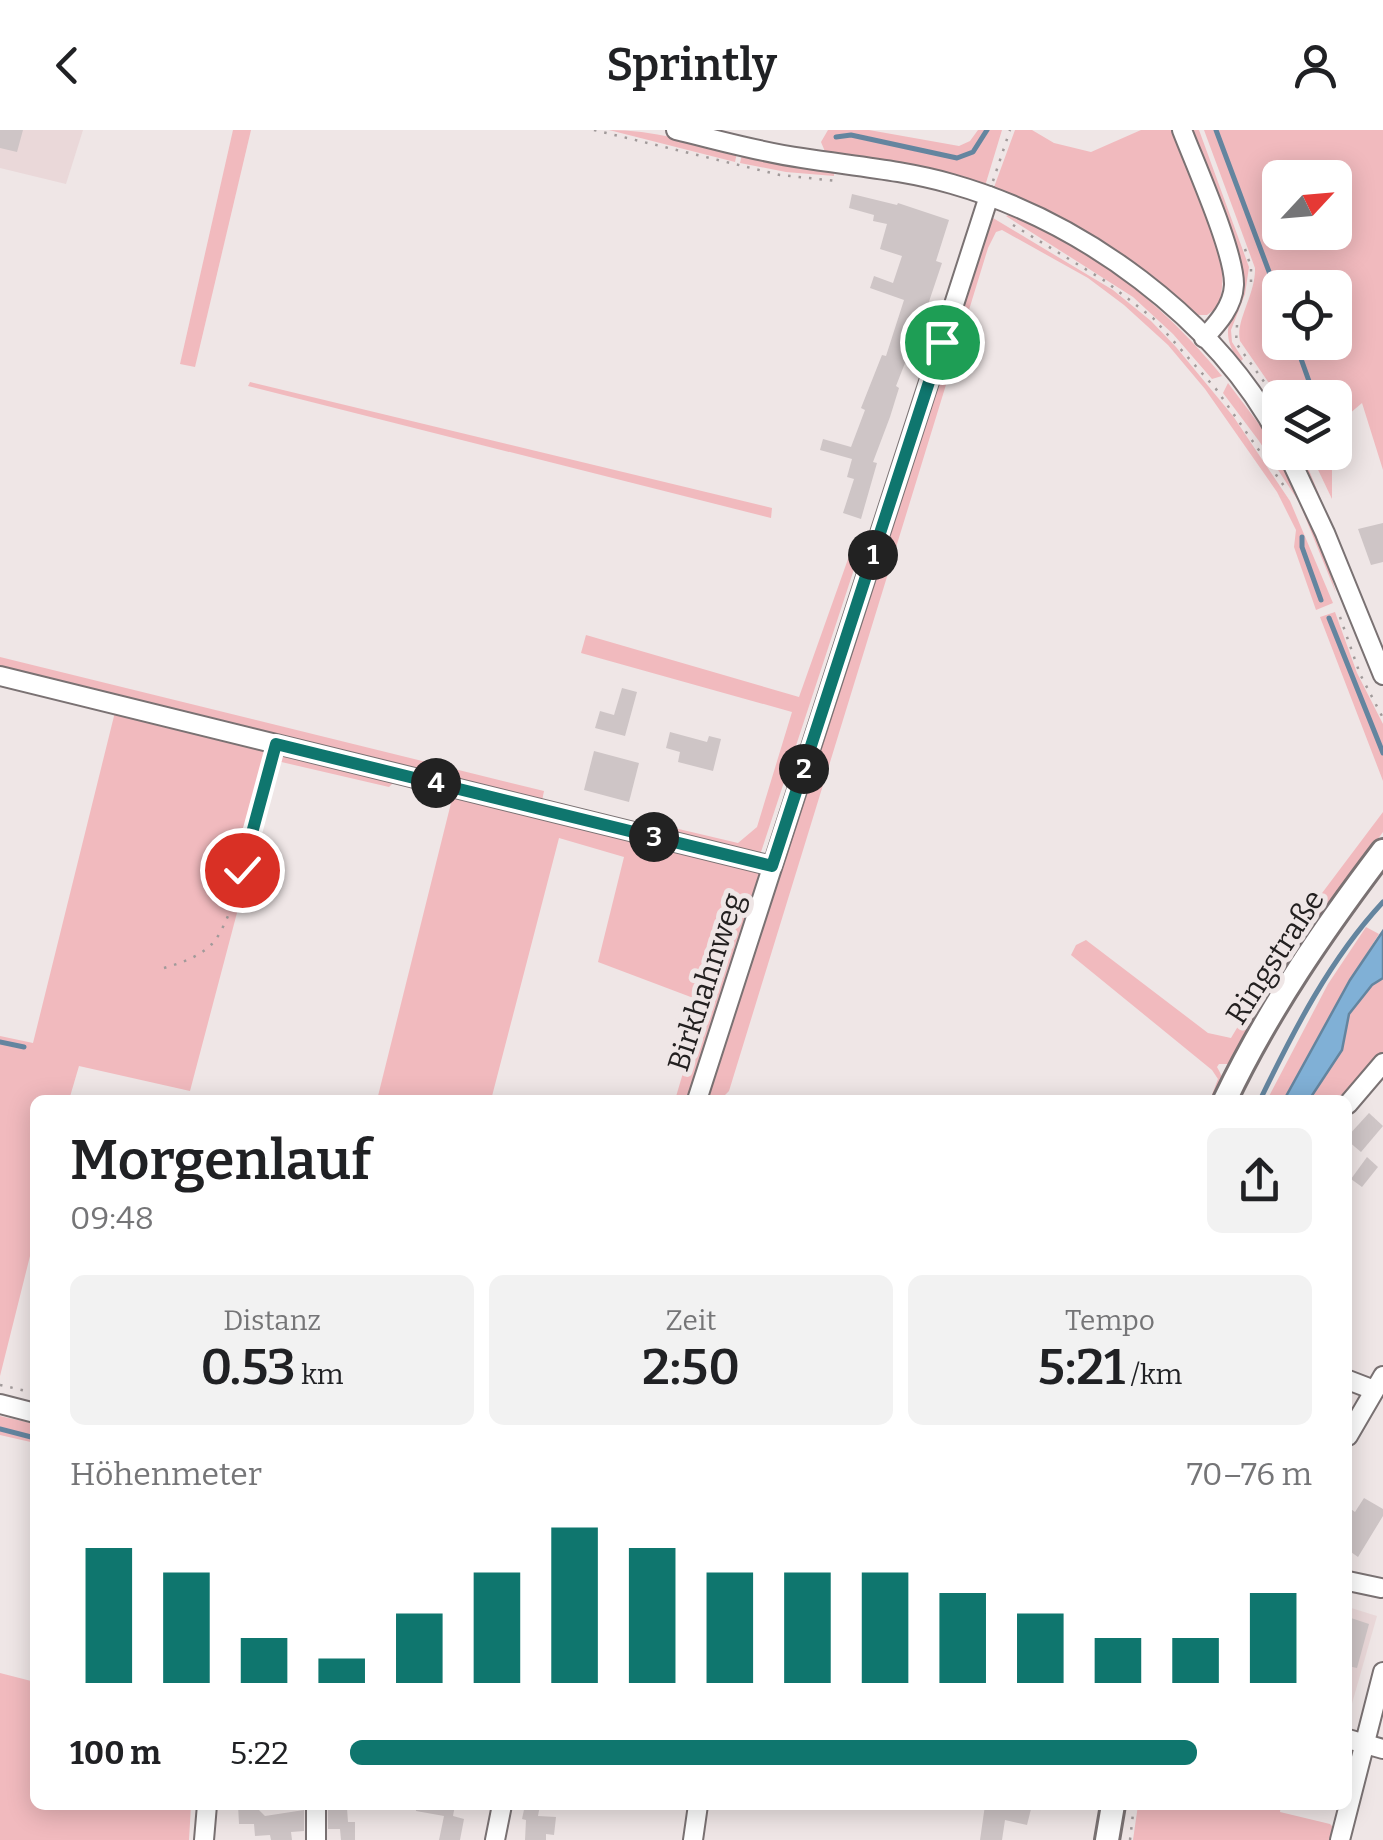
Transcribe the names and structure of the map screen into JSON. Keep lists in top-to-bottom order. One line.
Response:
{"streets":{"main road":["Ringstraße"],"street":["Birkhahnweg"]},"north":"top right","page":{"header":"Sprintly","pins":["1","2","4","3"],"heading":["Morgenlauf","09:48"],"stats":[["Distanz","0.53 km"],["Zeit","2:50"],["Tempo","5:21 /km"]],"chart":["Höhenmeter","70–76 m"],"list":[{"name":"100 m","note":"5:22"}]}}
